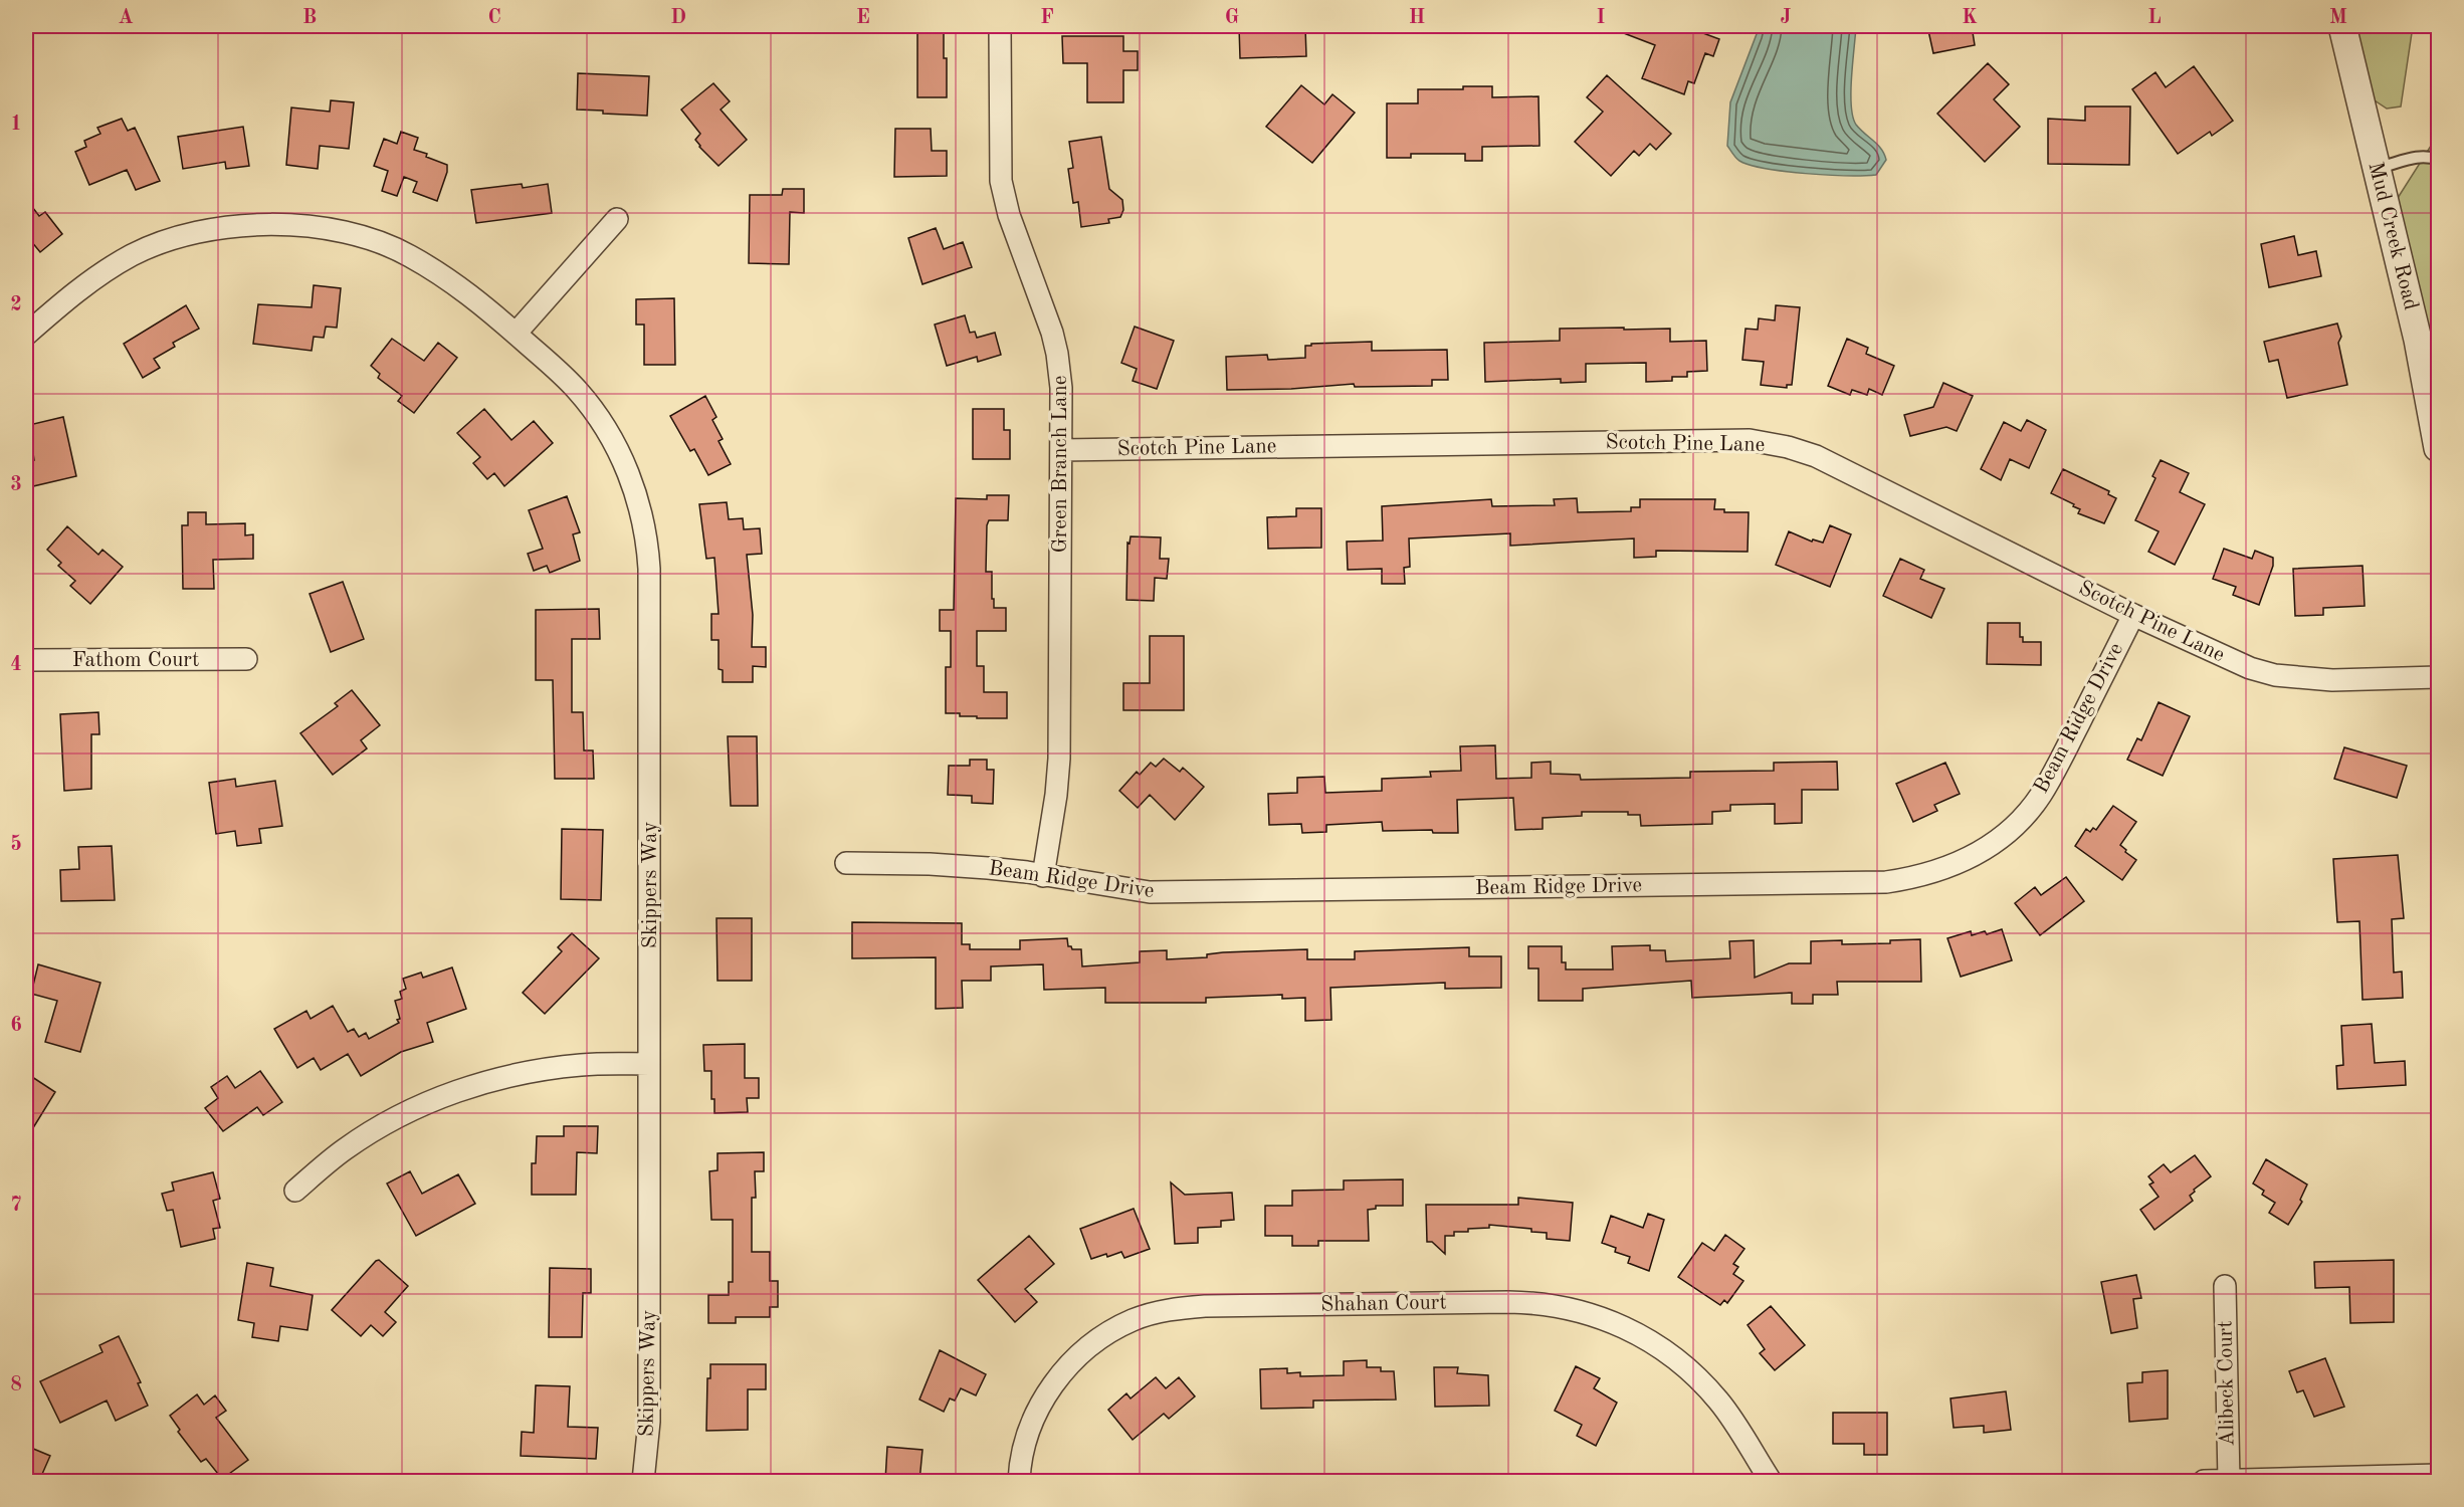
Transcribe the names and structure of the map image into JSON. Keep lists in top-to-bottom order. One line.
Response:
{"streets":{"street":["Mud Creek Road","Scotch Pine Lane","Green Branch Lane","Fathom Court","Beam Ridge Drive","Skippers Way","Shahan Court","Alibeck Court"]},"crossings":[["Scotch Pine Lane","Green Branch Lane"],["Scotch Pine Lane","Beam Ridge Drive"],["Green Branch Lane","Beam Ridge Drive"]],"grid":{"columns":["A","B","C","D","E","F","G","H","I","J","K","L","M"],"rows":["1","2","3","4","5","6","7","8"]}}
